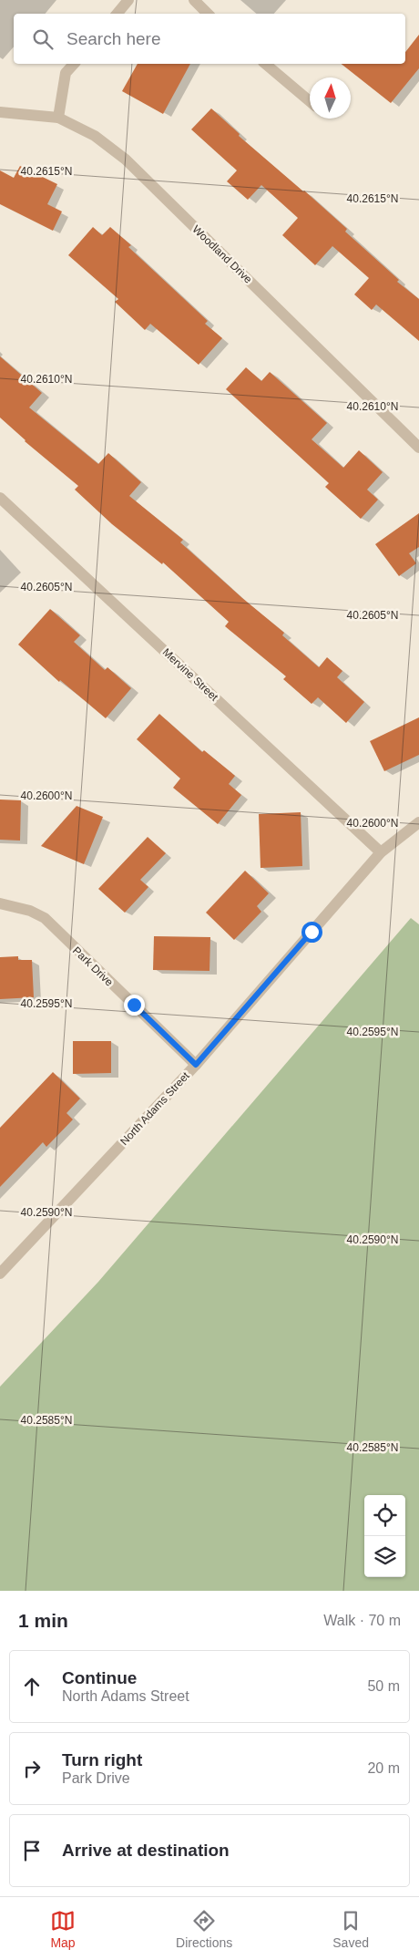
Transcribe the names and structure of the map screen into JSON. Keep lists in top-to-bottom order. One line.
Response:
{"streets":{"street":["Woodland Drive","Mervine Street","Park Drive","North Adams Street"]},"crossings":[["Mervine Street","North Adams Street"],["Park Drive","North Adams Street"]],"north":"top","page":{"search":"Search here","heading":["1 min","Walk · 70 m"],"list":[["Continue","North Adams Street","50 m"],["Turn right","Park Drive","20 m"],"Arrive at destination"],"nav":["Map","Directions","Saved"]},"coordinates":["40.2615°N","40.2610°N","40.2605°N","40.2600°N","40.2595°N","40.2590°N","40.2585°N"]}
